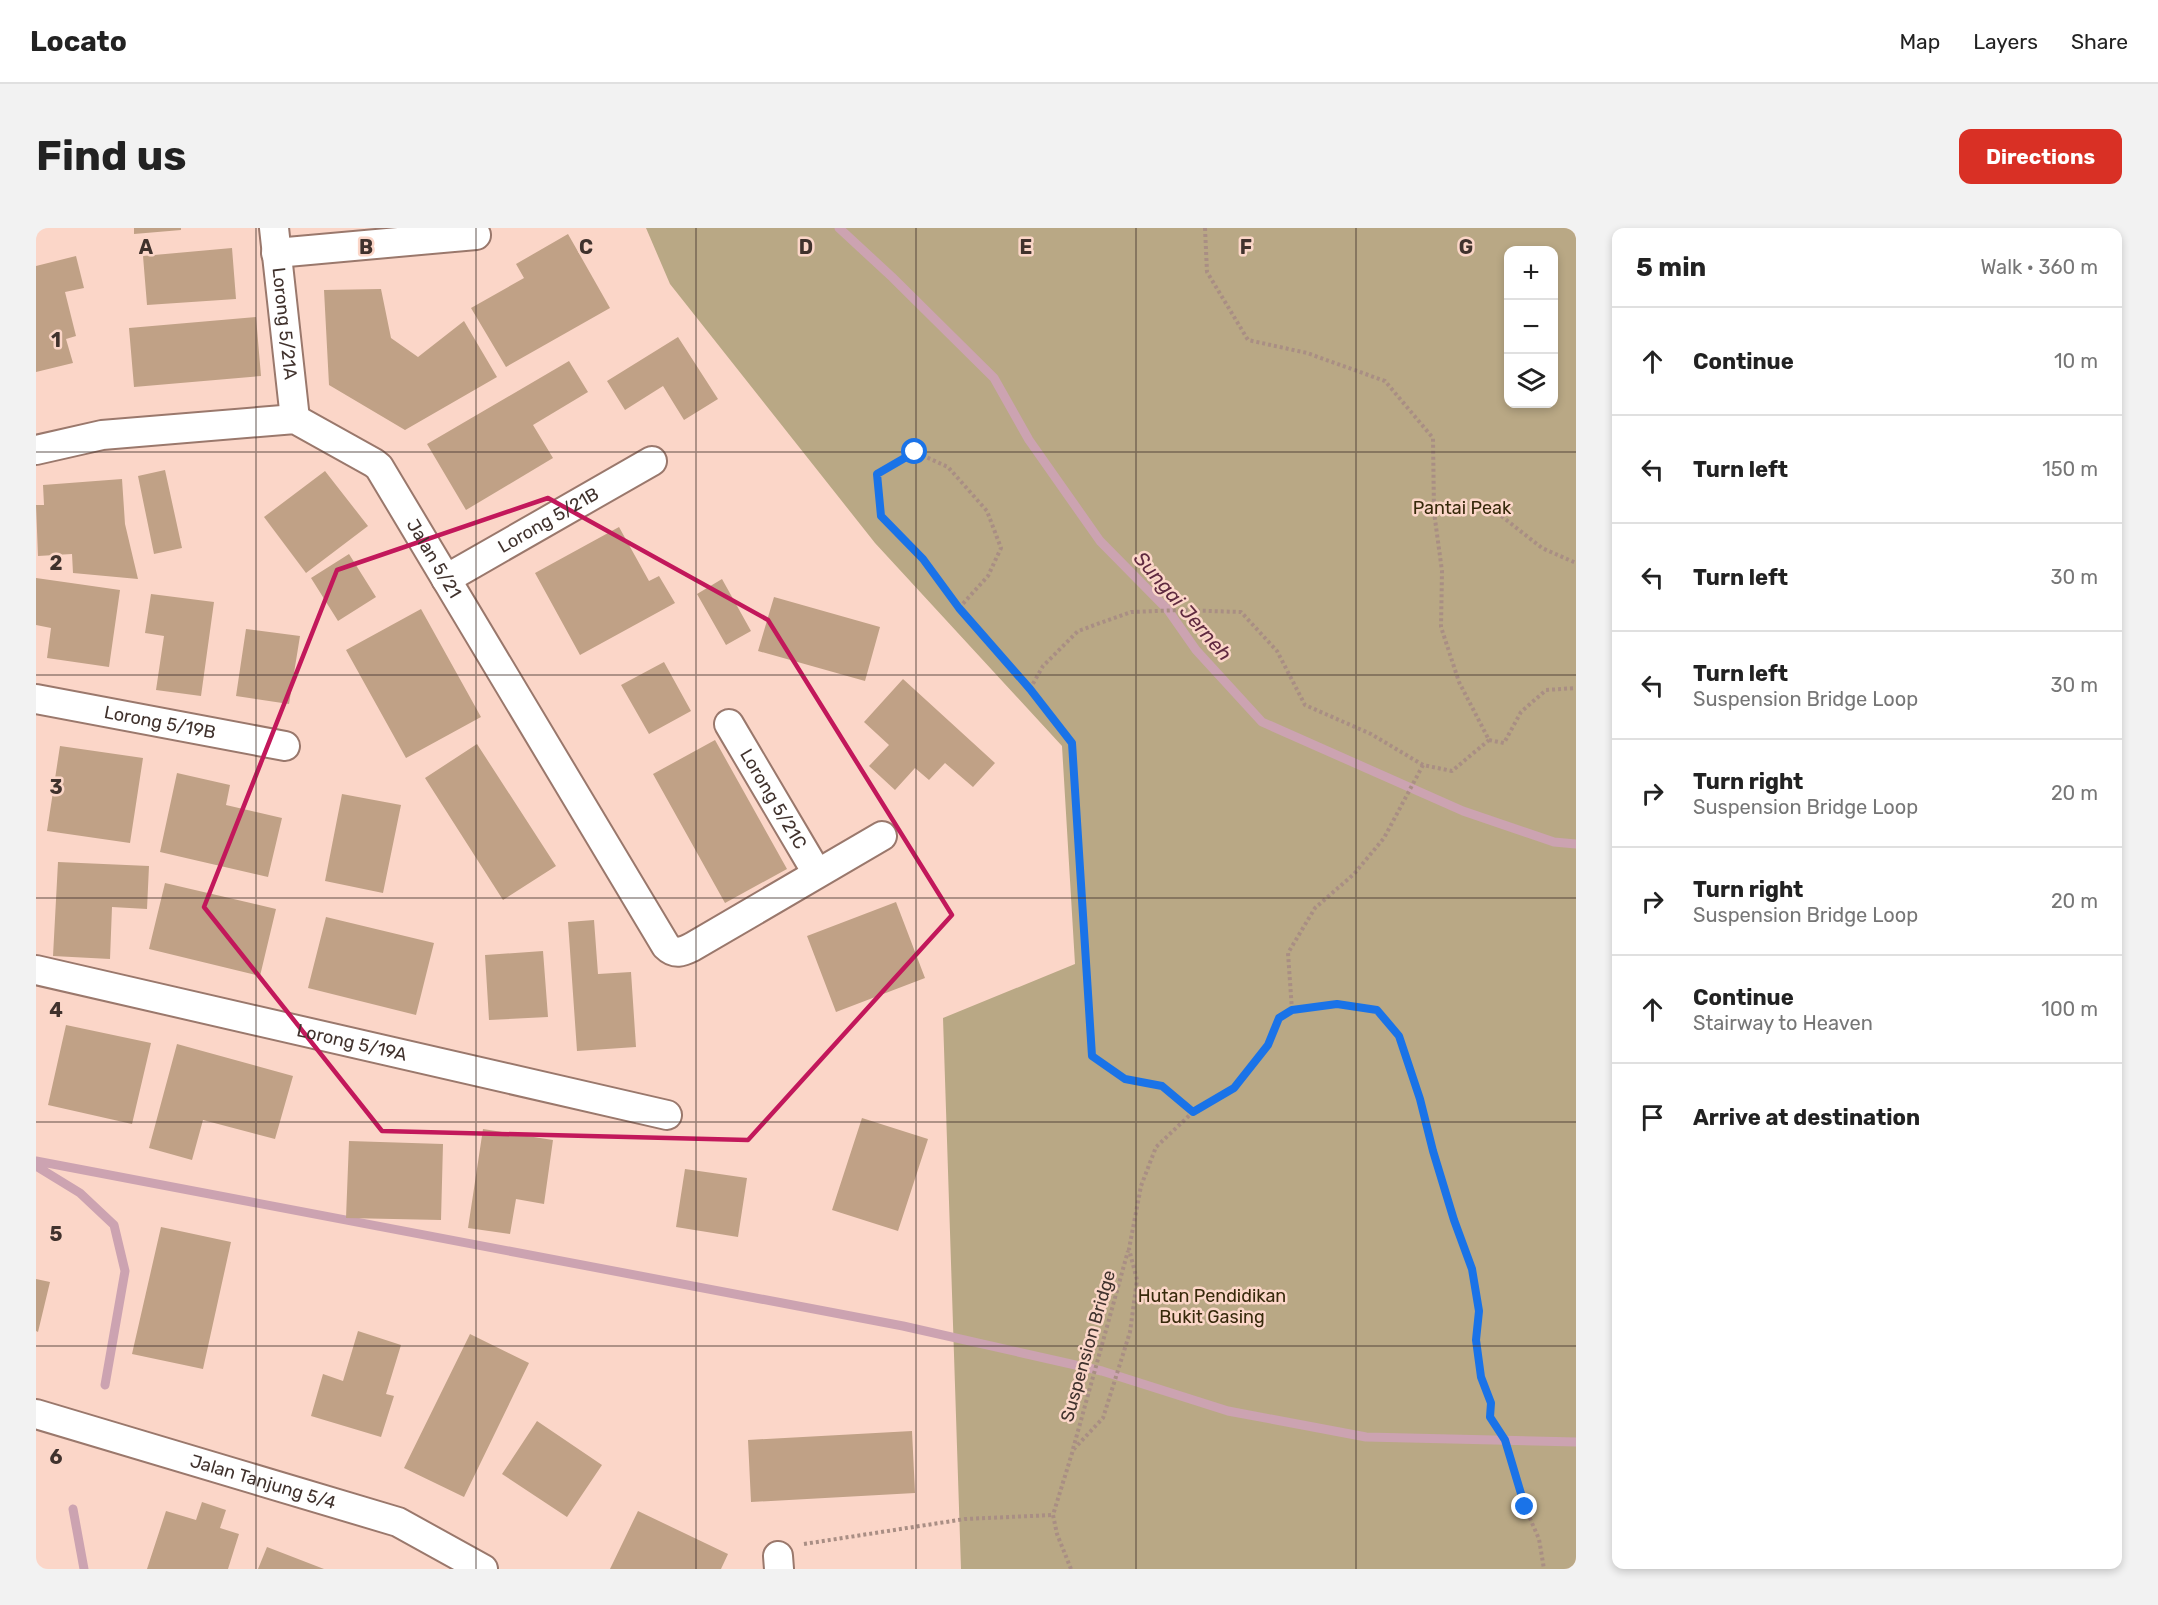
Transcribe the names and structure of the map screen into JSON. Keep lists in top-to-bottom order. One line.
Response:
{"streets":{"street":["Lorong 5/21A","Lorong 5/21B","Jalan 5/21","Lorong 5/19B","Lorong 5/21C","Lorong 5/19A","Jalan Tanjung 5/4"],"path":["Suspension Bridge"]},"crossings":[["Lorong 5/21A","Jalan 5/21"],["Lorong 5/21B","Jalan 5/21"],["Jalan 5/21","Lorong 5/21C"]],"water":["Sungai Jerneh"],"parks":["Pantai Peak","Hutan Pendidikan Bukit Gasing"],"page":{"header":"Locato","nav":["Map","Layers","Share"],"buttons":"Directions","title":"Find us","heading":["5 min","Walk · 360 m"],"map_buttons":["+","−"],"list":[["Continue","10 m"],["Turn left","150 m"],["Turn left","30 m"],["Turn left","Suspension Bridge Loop","30 m"],["Turn right","Suspension Bridge Loop","20 m"],["Turn right","Suspension Bridge Loop","20 m"],["Continue","Stairway to Heaven","100 m"],"Arrive at destination"]},"grid":{"columns":["A","B","C","D","E","F","G"],"rows":["1","2","3","4","5","6"]}}
